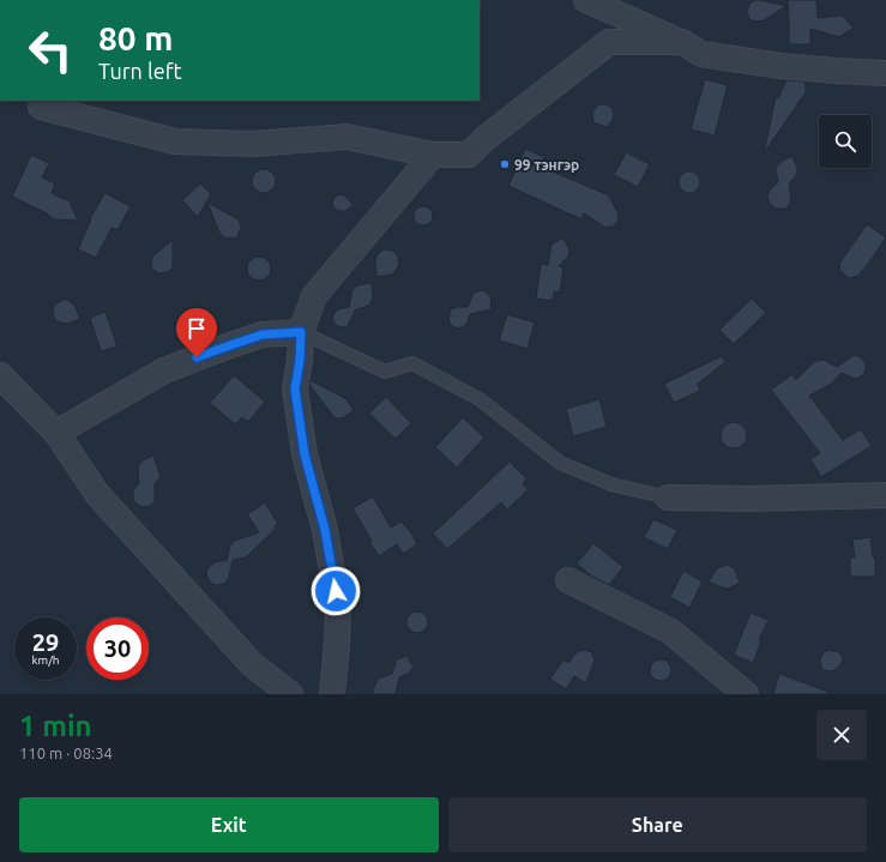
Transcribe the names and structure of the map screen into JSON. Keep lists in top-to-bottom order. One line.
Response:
{"places":["99 тэнгэр"],"page":{"turn":["80 m","Turn left"],"speed":"29 km/h","limit":"30","heading":["1 min","110 m · 08:34"],"buttons":["Exit","Share"]}}
